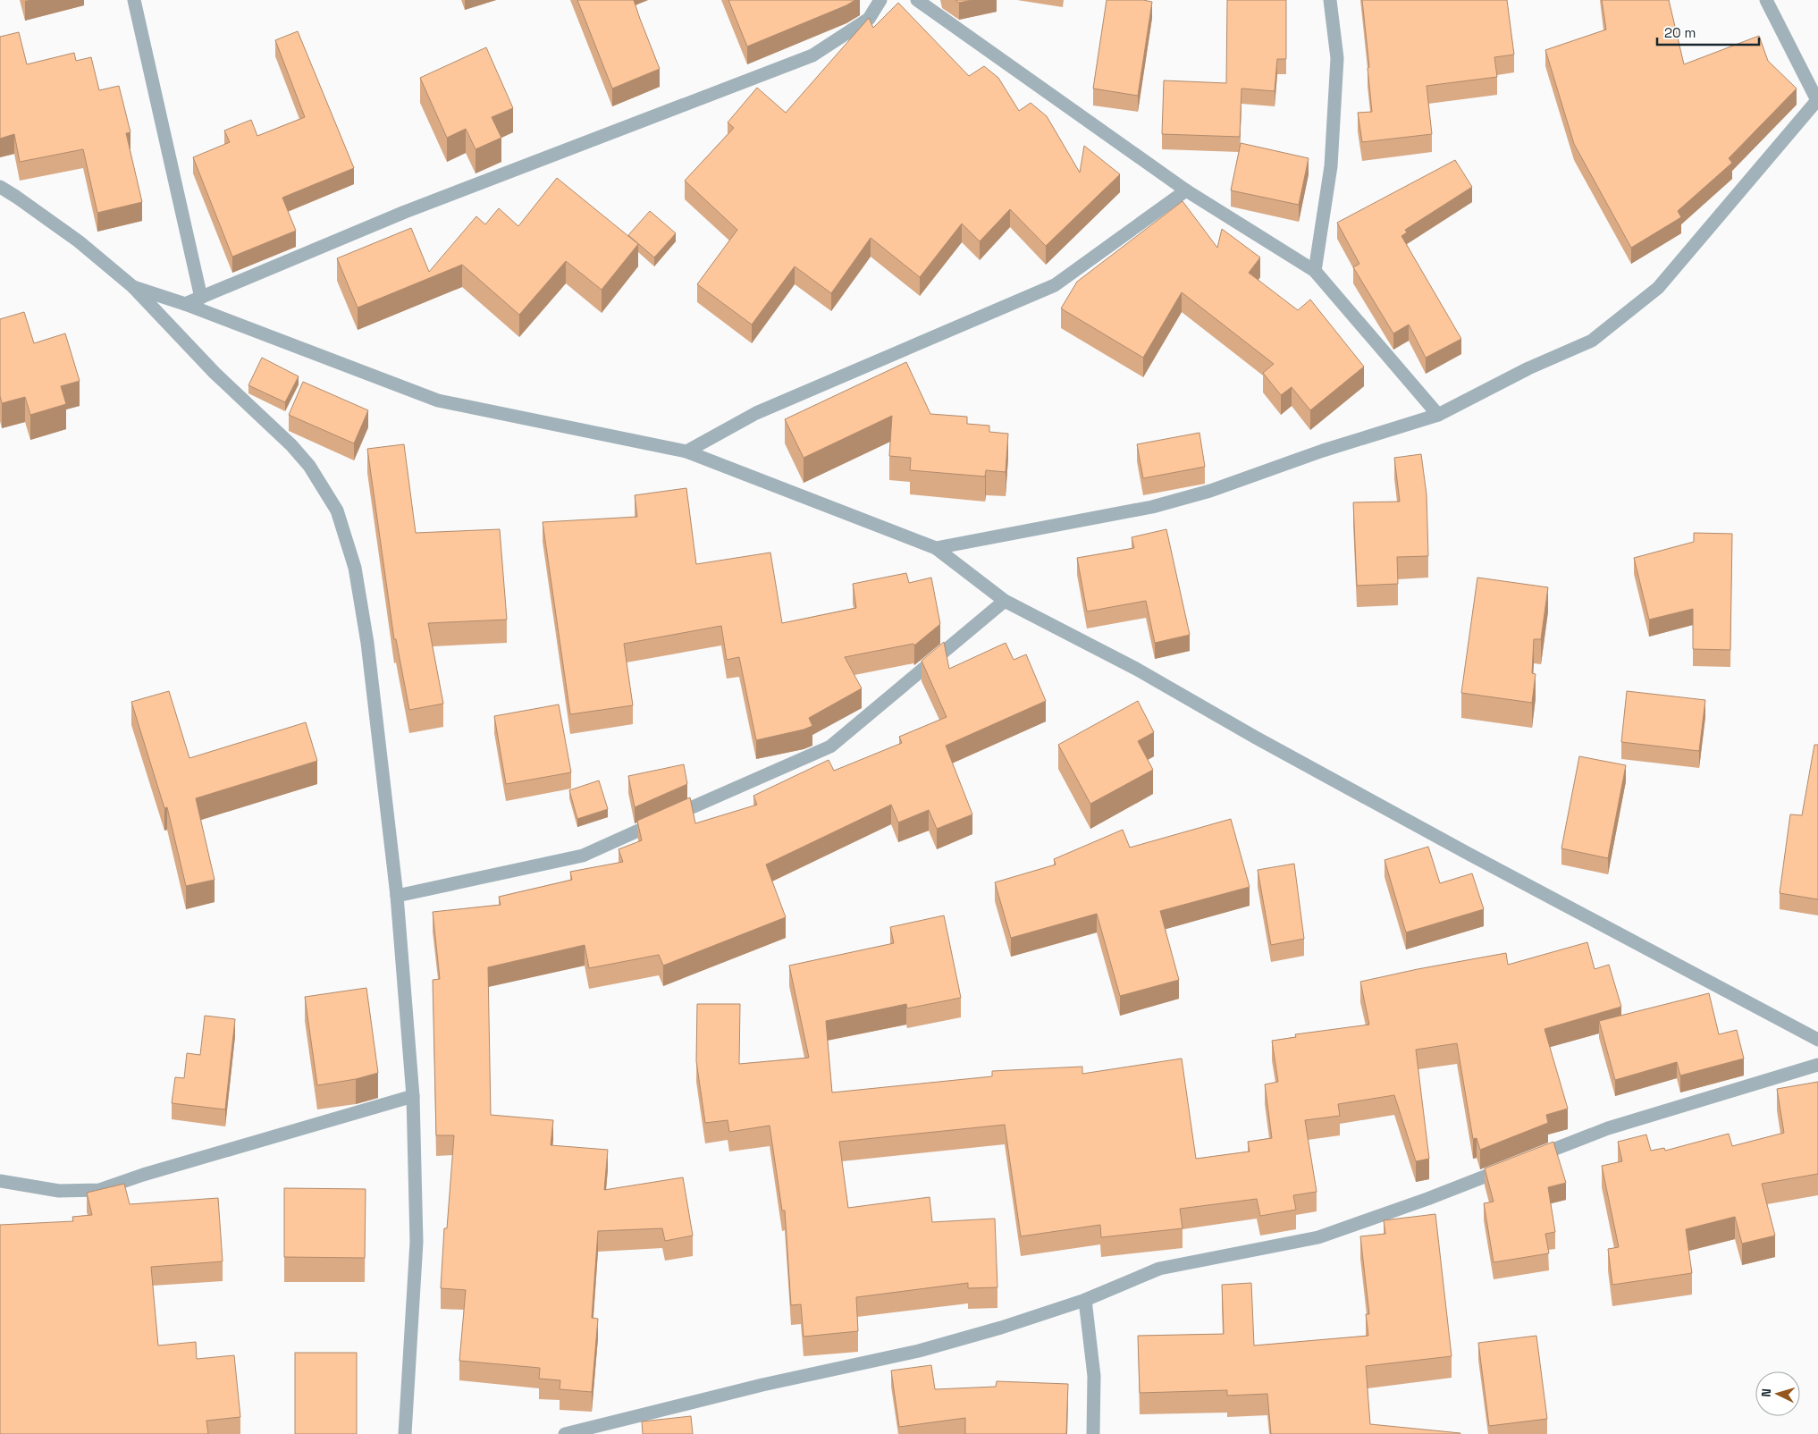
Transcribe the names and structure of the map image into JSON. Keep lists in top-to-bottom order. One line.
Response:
{"scale_bar":"20 m","north":"left"}
